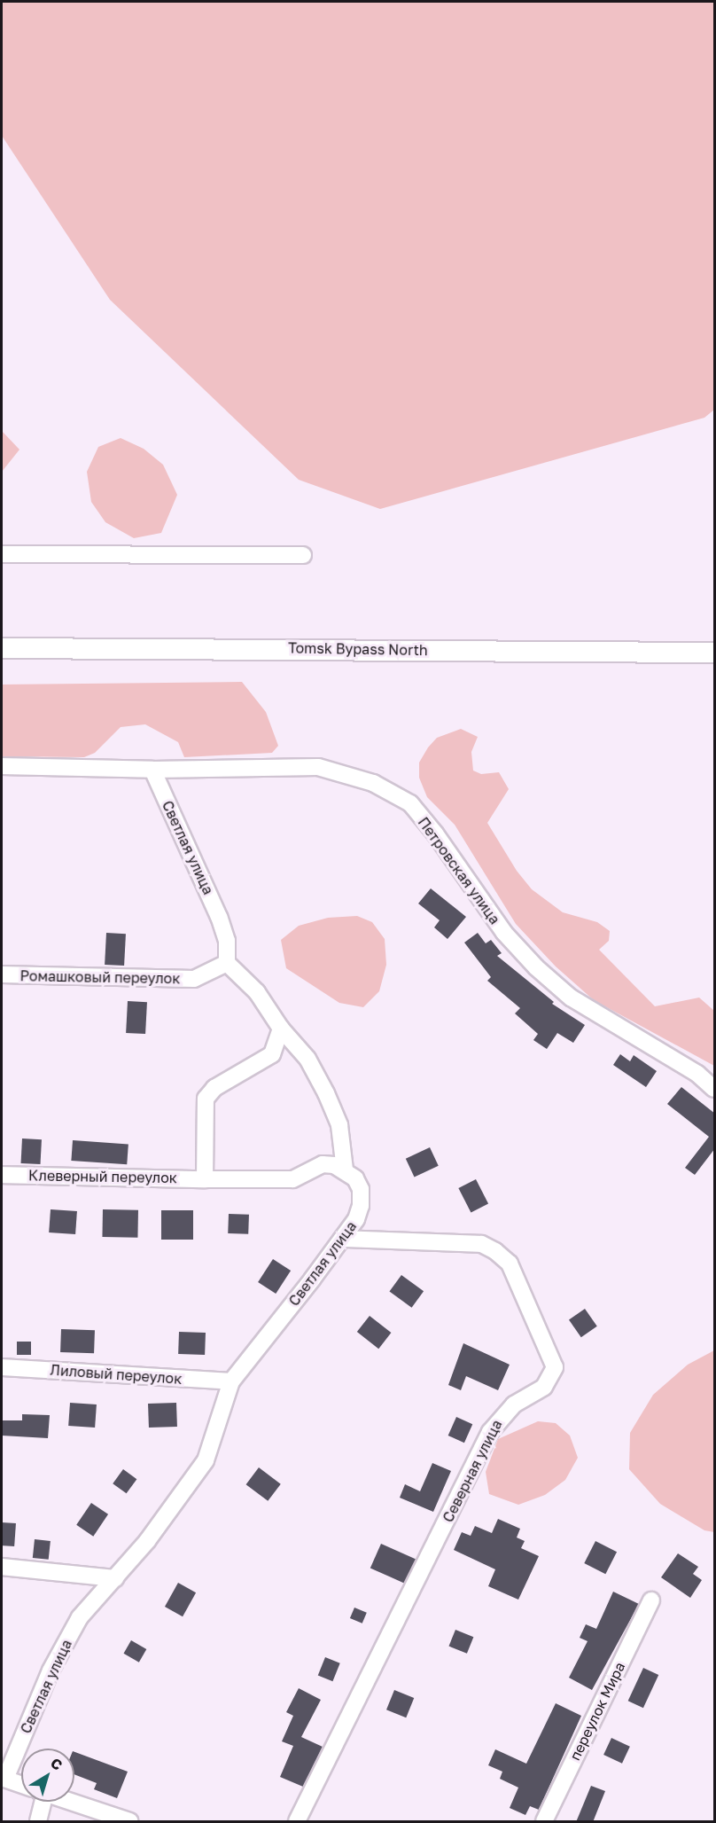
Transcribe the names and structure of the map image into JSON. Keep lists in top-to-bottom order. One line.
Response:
{"streets":{"main road":["Tomsk Bypass North"],"street":["Светлая улица","Петровская улица","Ромашковый переулок","Клеверный переулок","Лиловый переулок","Северная улица","переулок Мира"]},"crossings":[["Светлая улица","Петровская улица"],["Светлая улица","Ромашковый переулок"],["Светлая улица","Лиловый переулок"],["Светлая улица","Северная улица"]],"north":"top right"}
